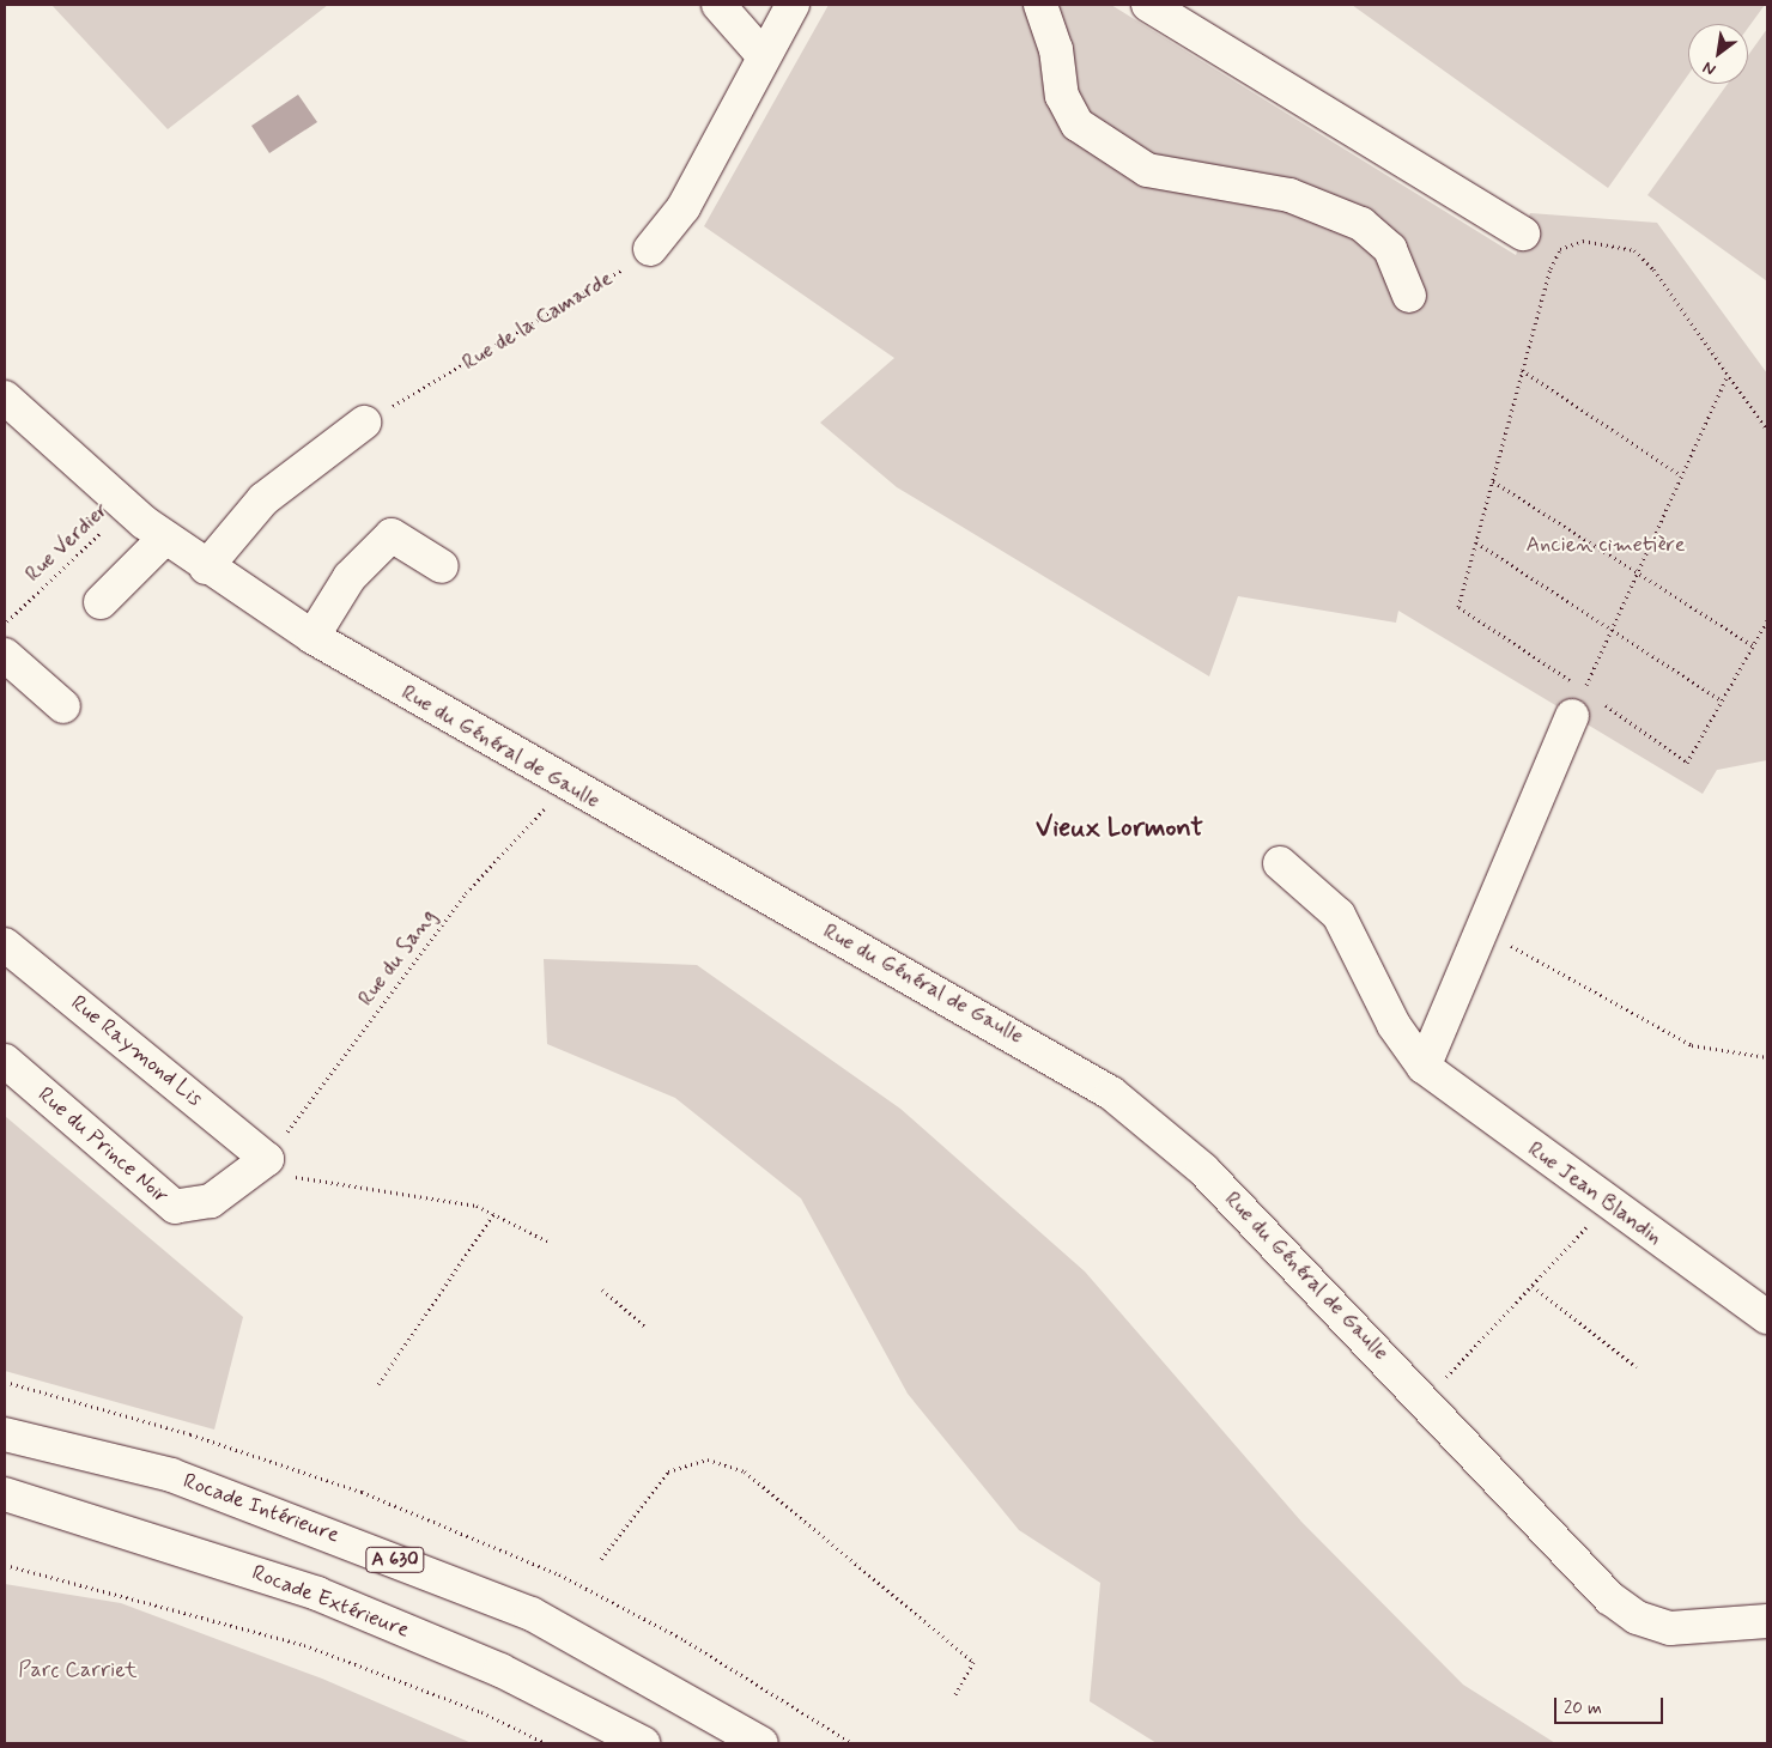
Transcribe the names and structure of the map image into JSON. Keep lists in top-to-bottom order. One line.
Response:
{"streets":{"main road":["Rue du Général de Gaulle","Rue Raymond Lis","Rue du Prince Noir","Rue Jean Blandin","Rocade Intérieure","A 630","Rocade Extérieure"],"path":["Rue de la Camarde","Rue Verdier","Rue du Sang"]},"crossings":[["Rue Verdier","Rue du Général de Gaulle"],["Rue du Général de Gaulle","Rue du Sang"],["Rue du Sang","Rue Raymond Lis"],["Rue du Sang","Rue du Prince Noir"],["Rue Raymond Lis","Rue du Prince Noir"]],"districts":["Vieux Lormont"],"parks":["Ancien cimetière","Parc Carriet"],"scale_bar":"20 m","north":"bottom left"}
